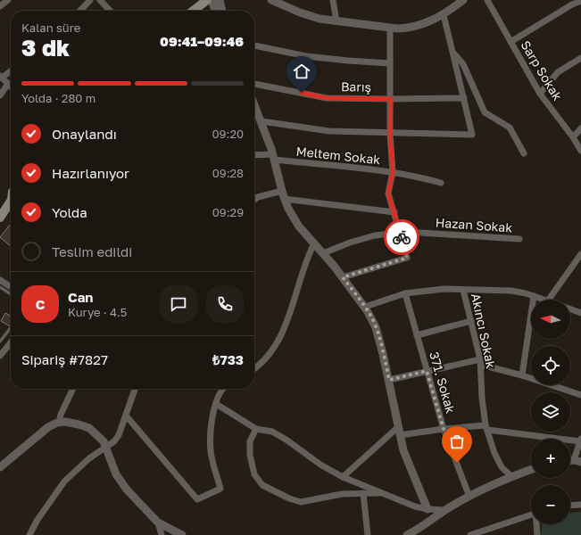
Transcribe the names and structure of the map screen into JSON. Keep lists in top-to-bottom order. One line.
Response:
{"streets":{"street":["Sarp Sokak","Barış","Meltem Sokak","Hazan Sokak","Akıncı Sokak","371. Sokak"]},"north":"left","page":{"heading":["3 dk","Kalan süre","09:41–09:46"],"panel":["Can","Kurye · 4.5","Sipariş #7827","₺733"],"bar":"Yolda · 280 m","list":[["Onaylandı","09:20"],["Hazırlanıyor","09:28"],["Yolda","09:29"],"Teslim edildi"],"round":"C","map_buttons":["+","−"]}}
